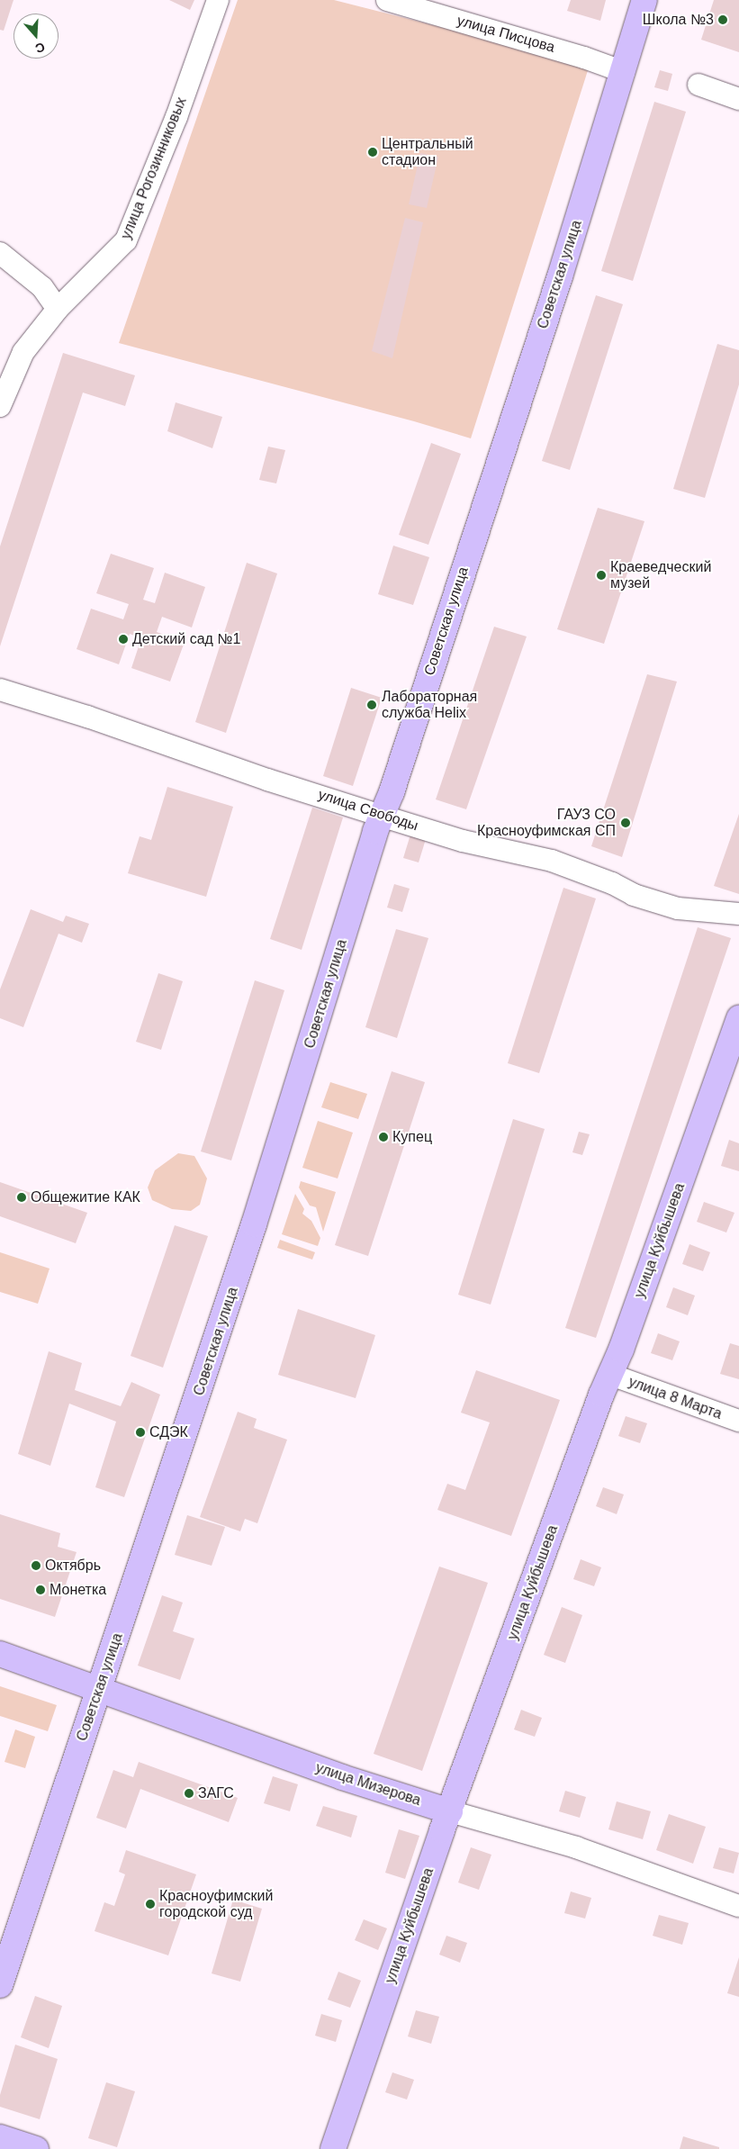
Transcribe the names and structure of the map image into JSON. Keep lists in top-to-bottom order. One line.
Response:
{"streets":{"main road":["Советская улица","улица Куйбышева","улица Мизерова"],"street":["улица Писцова","улица Рогозинниковых","улица Свободы","улица 8 Марта"]},"crossings":[["улица Писцова","Советская улица"],["Советская улица","улица Свободы"],["Советская улица","улица Мизерова"],["улица Куйбышева","улица 8 Марта"],["улица Куйбышева","улица Мизерова"]],"places":["Школа №3","Центральный стадион","Краеведческий музей","Детский сад №1","Лабораторная служба Helix","ГАУЗ СО Красноуфимская СП","Купец","Общежитие КАК","СДЭК","Октябрь","Монетка","ЗАГС","Красноуфимский городской суд"],"north":"bottom"}
